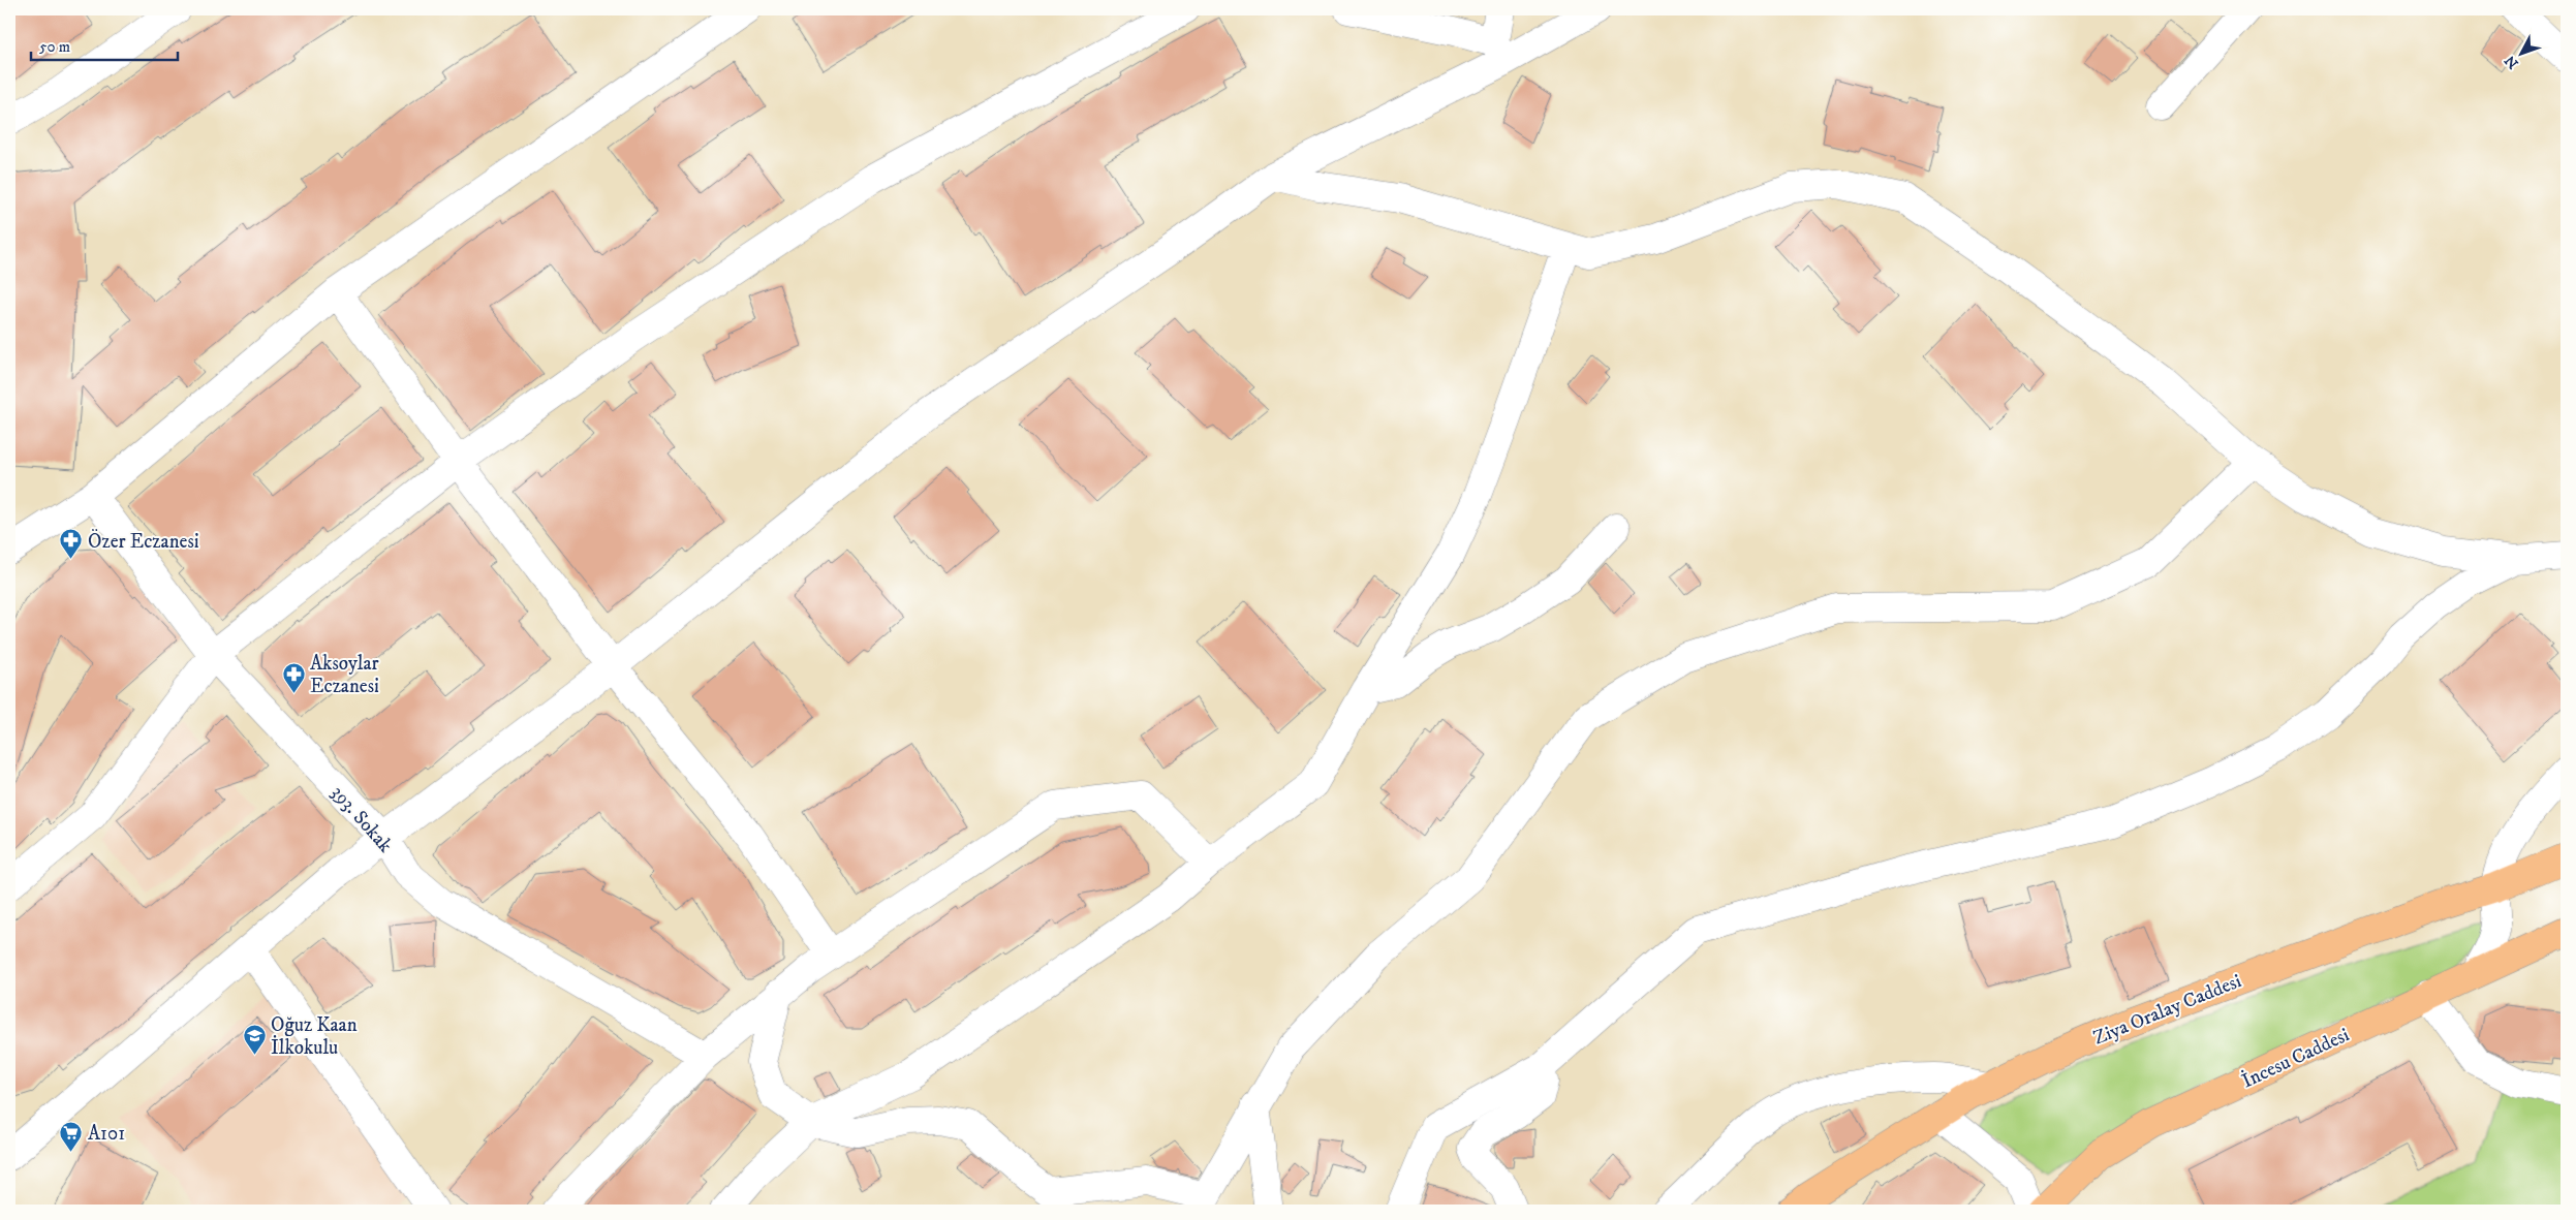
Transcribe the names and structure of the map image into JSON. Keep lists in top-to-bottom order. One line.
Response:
{"streets":{"main road":["Ziya Oralay Caddesi","İncesu Caddesi"],"street":["393. Sokak"]},"places":{"pharmacy":["Özer Eczanesi","Aksoylar Eczanesi"],"school or university":["Oğuz Kaan İlkokulu"],"supermarket":["A101"]},"scale_bar":"50 m","north":"bottom left"}
